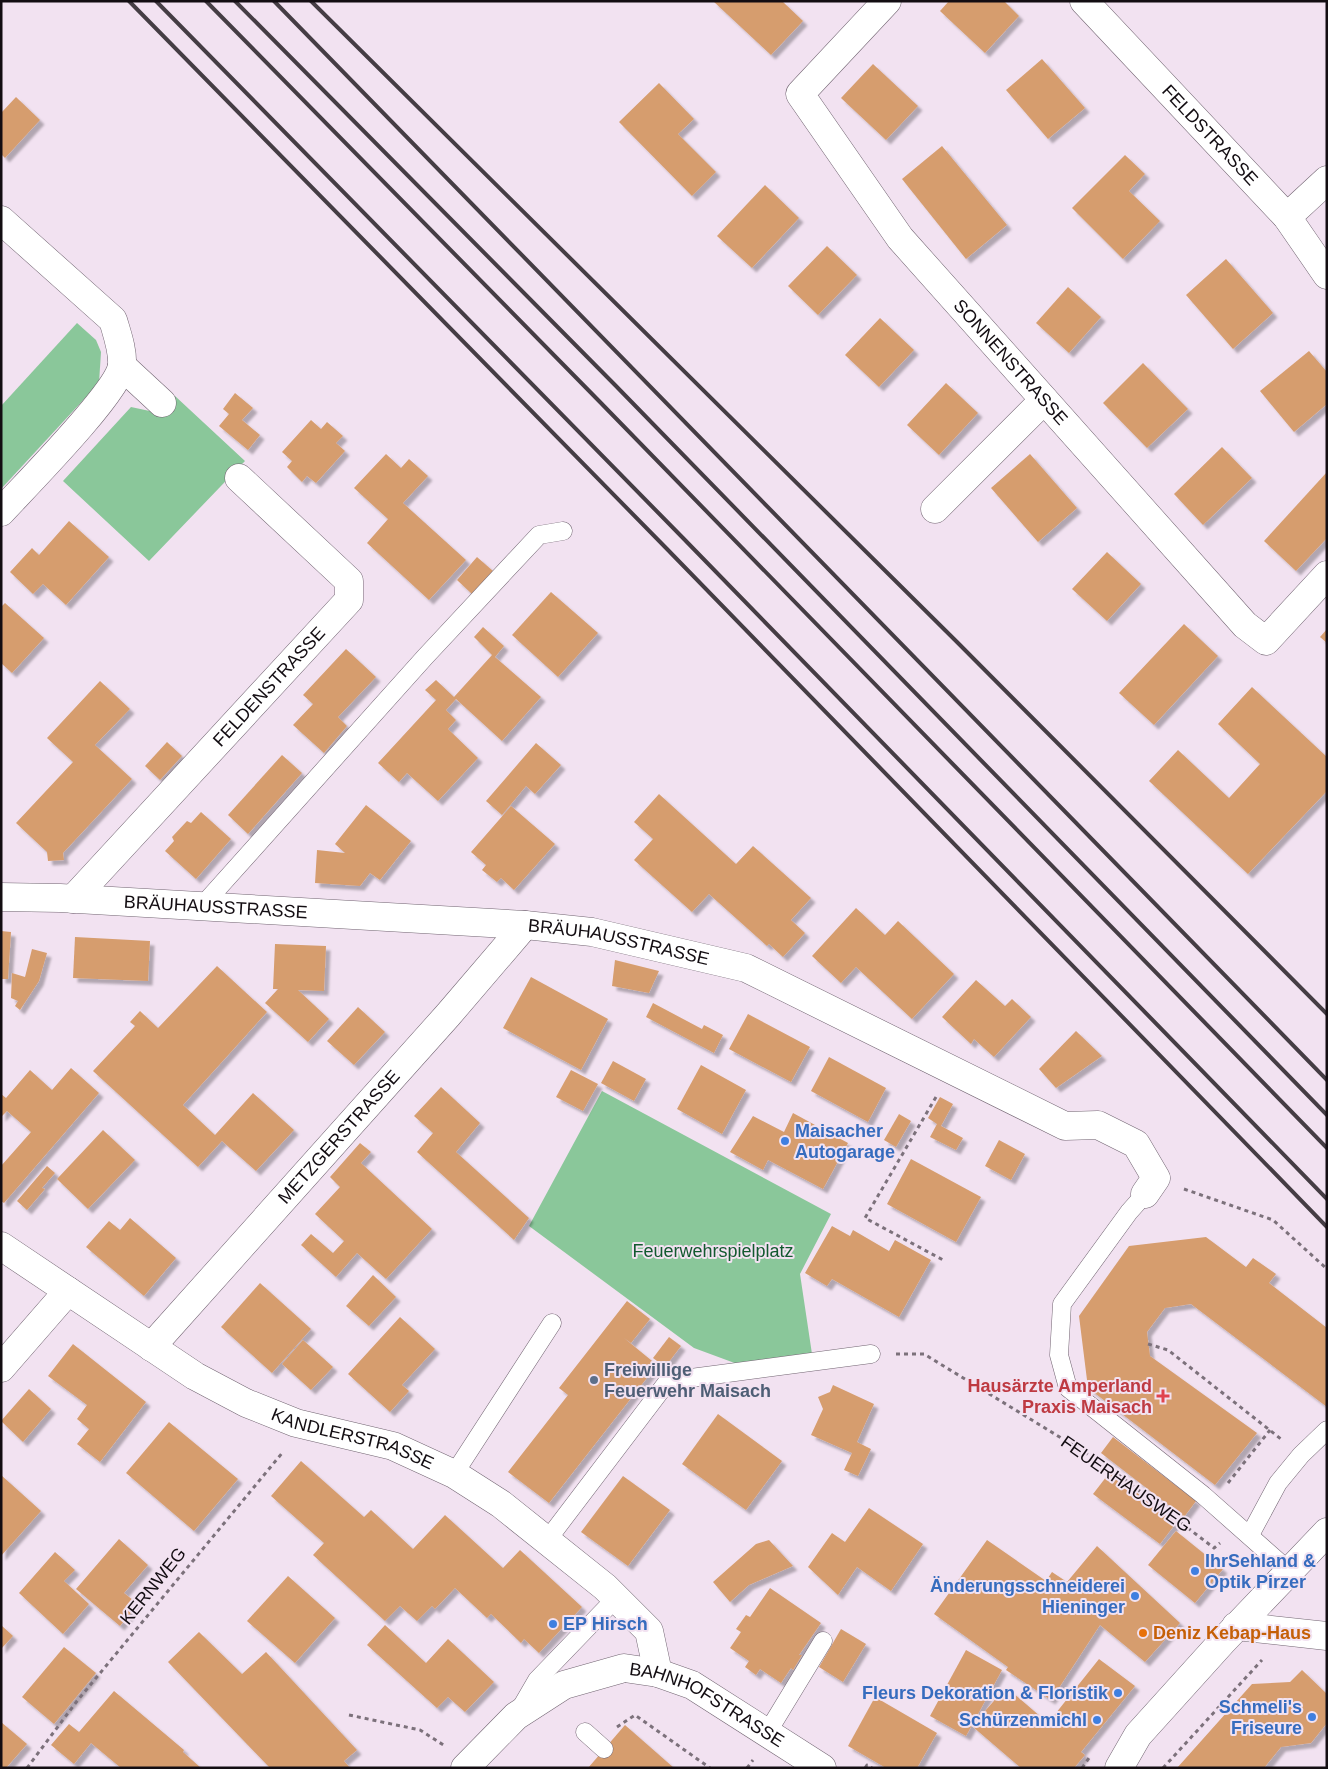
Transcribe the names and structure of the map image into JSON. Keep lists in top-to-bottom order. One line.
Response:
{"streets":{"street":["FELDSTRASSE","SONNENSTRASSE","FELDENSTRASSE","BRÄUHAUSSTRASSE","METZGERSTRASSE","KANDLERSTRASSE","BAHNHOFSTRASSE"],"path":["FEUERHAUSWEG","KERNWEG"]},"crossings":[["FELDENSTRASSE","BRÄUHAUSSTRASSE"],["BRÄUHAUSSTRASSE","METZGERSTRASSE"],["METZGERSTRASSE","KANDLERSTRASSE"],["KANDLERSTRASSE","KERNWEG"],["KANDLERSTRASSE","BAHNHOFSTRASSE"]],"parks":["Feuerwehrspielplatz"],"places":{"other":["Maisacher Autogarage","Freiwillige Feuerwehr Maisach","IhrSehland & Optik Pirzer","Änderungsschneiderei Hieninger","EP Hirsch","Deniz Kebap-Haus","Fleurs Dekoration & Floristik","Schmeli's Friseure","Schürzenmichl"],"health":["Hausärzte Amperland Praxis Maisach"]}}
